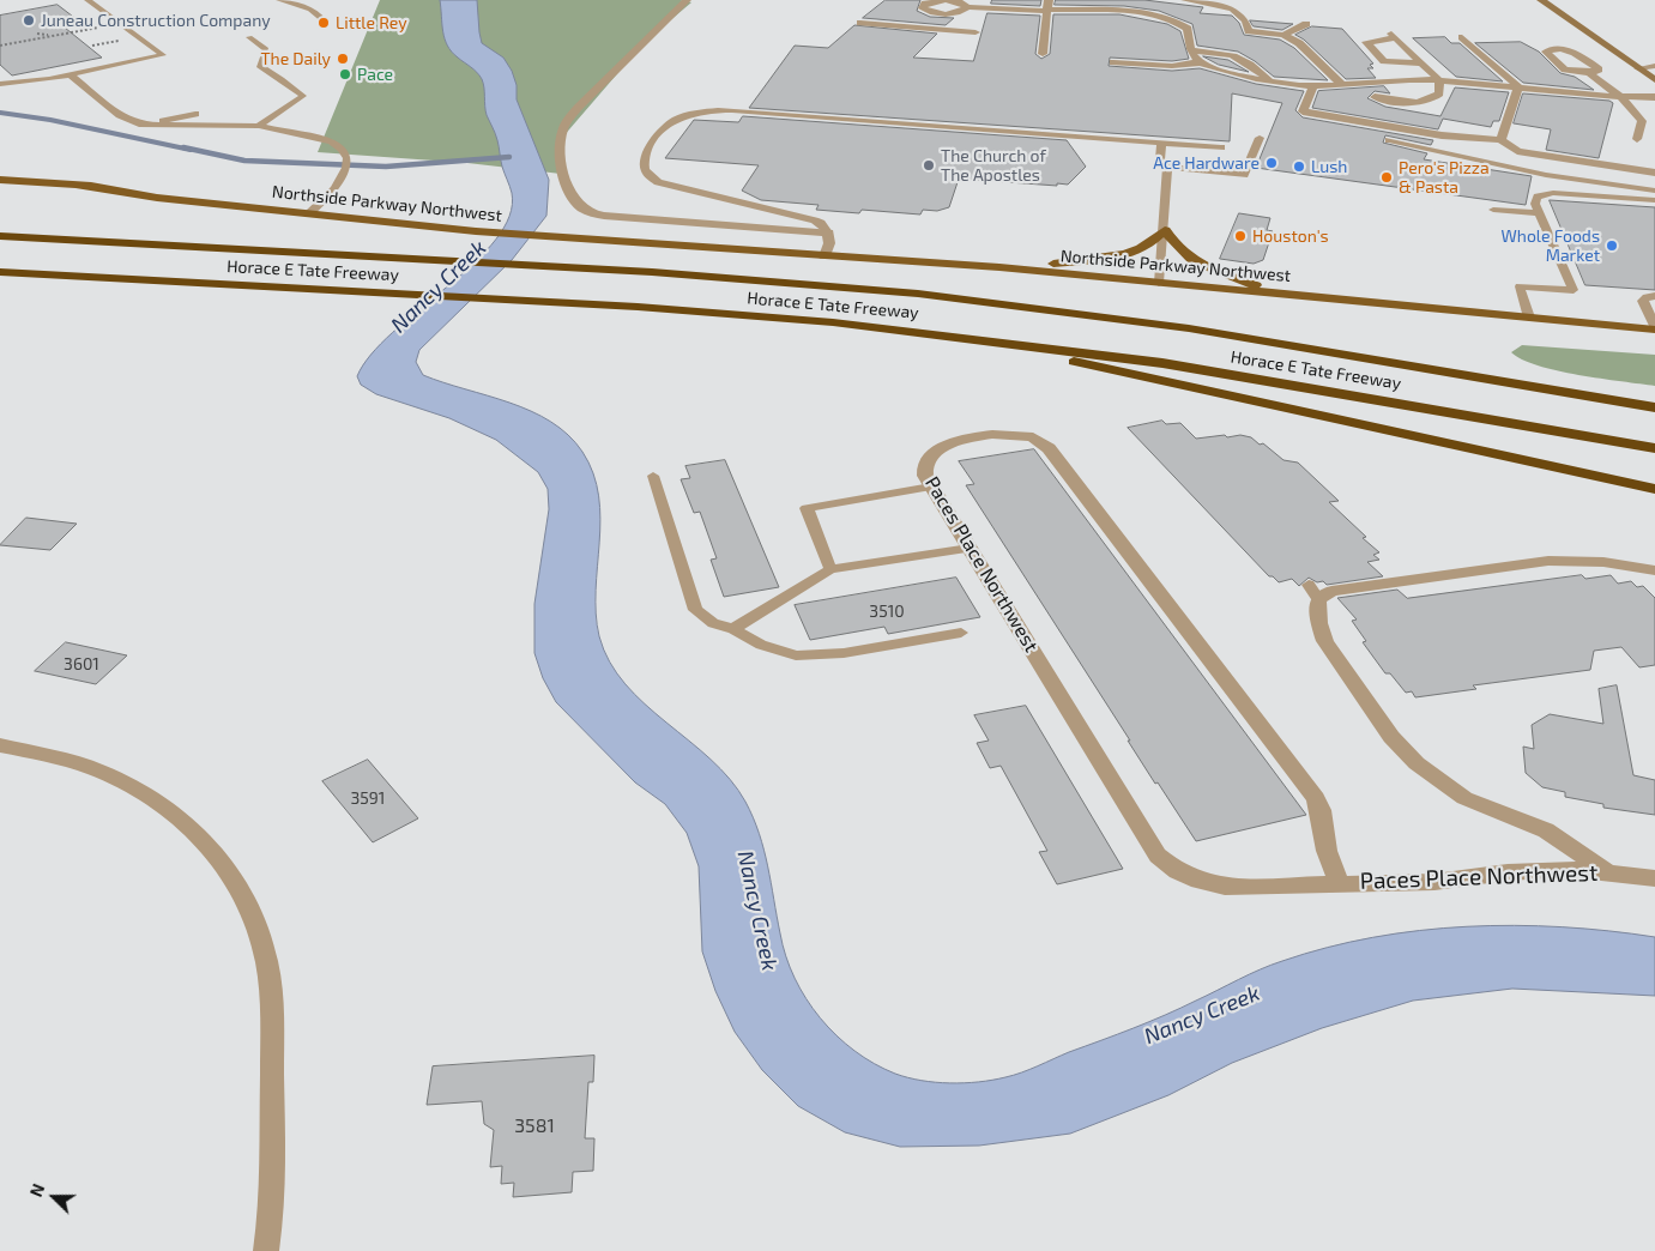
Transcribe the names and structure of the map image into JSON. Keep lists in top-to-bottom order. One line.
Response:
{"streets":{"highway":["Horace E Tate Freeway"],"main road":["Northside Parkway Northwest"],"street":["Paces Place Northwest"]},"water":["Nancy Creek"],"places":["Juneau Construction Company","Little Rey","The Daily","Pace","Ace Hardware","The Church of The Apostles","Lush","Pero's Pizza & Pasta","Houston's","Whole Foods Market"],"house_numbers":["3510","3601","3591","3581"],"north":"left"}
